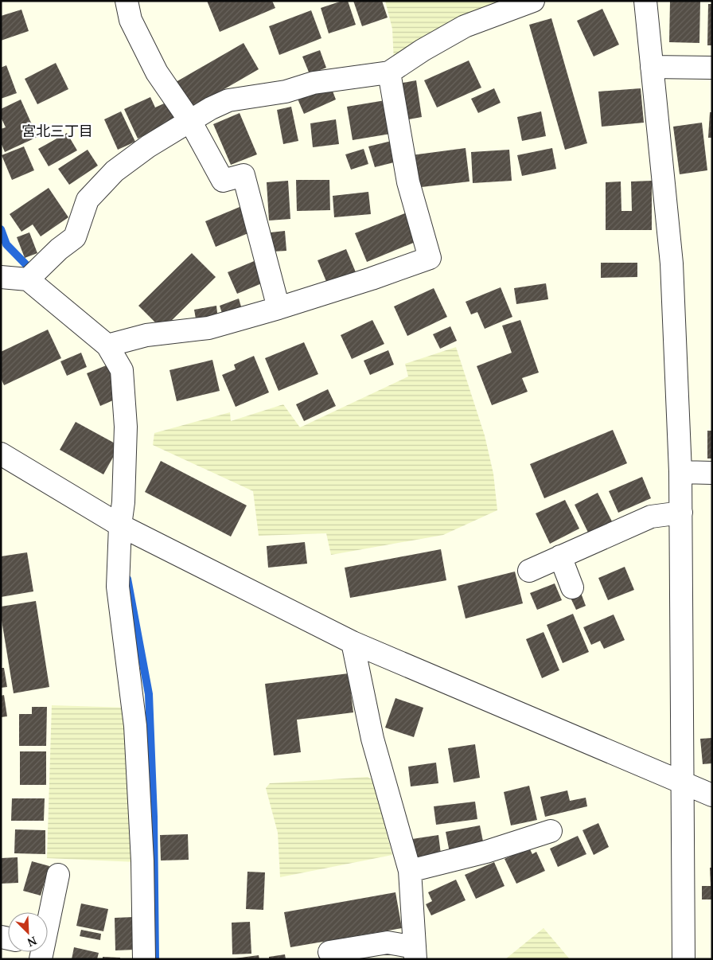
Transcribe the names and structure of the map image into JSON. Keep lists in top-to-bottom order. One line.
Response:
{"districts":["宮北三丁目"],"north":"bottom right"}
